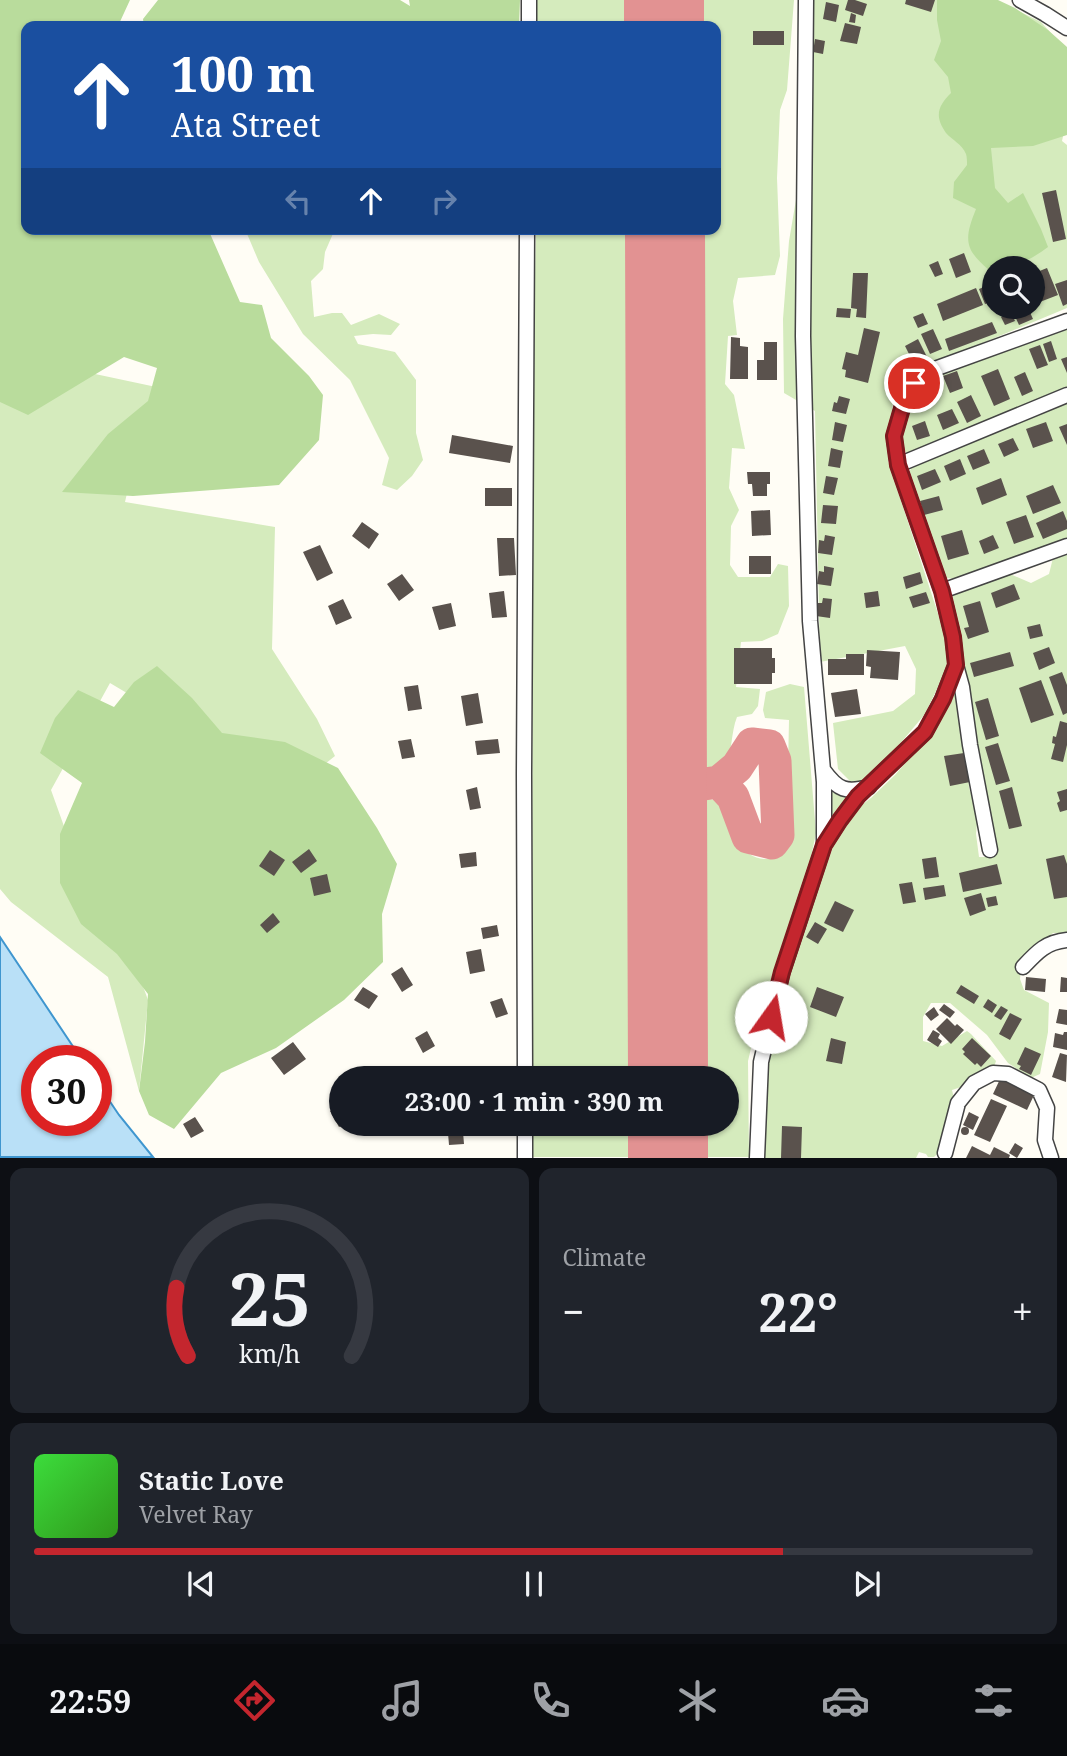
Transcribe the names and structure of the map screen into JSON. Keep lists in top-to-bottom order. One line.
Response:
{"page":{"turn":["100 m","Ata Street"],"limit":"30","trip":"23:00 · 1 min · 390 m","tile":"Climate","heat":["−","22°","+"],"song":["Static Love","Velvet Ray"],"tabs":"22:59","gauge":["25","km/h"]}}
